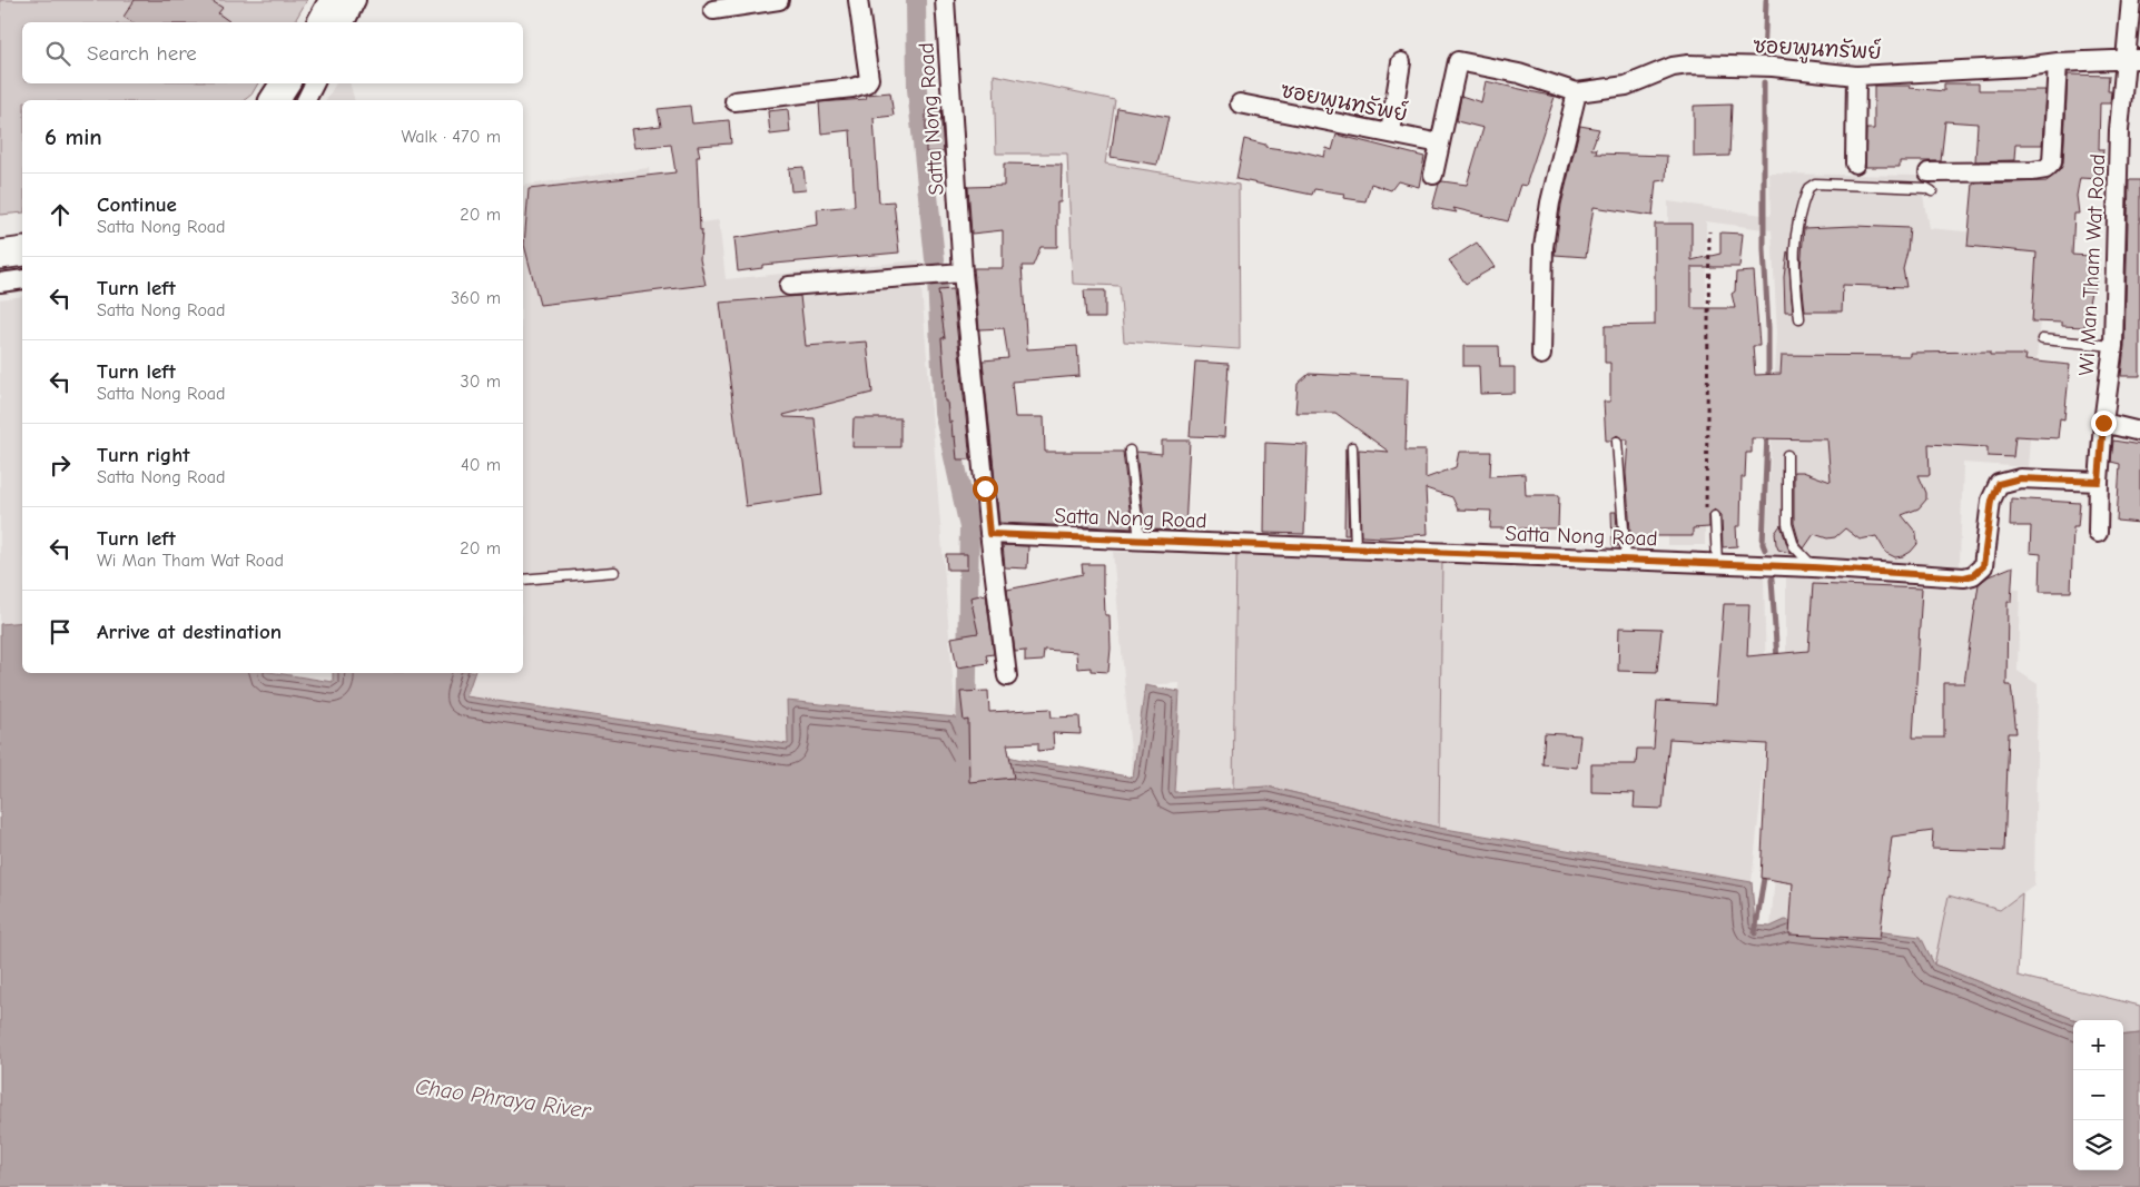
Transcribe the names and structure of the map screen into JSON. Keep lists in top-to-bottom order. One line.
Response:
{"streets":{"street":["ซอยพูนทรัพย์","Satta Nong Road","Wi Man Tham Wat Road"]},"crossings":[["ซอยพูนทรัพย์","Wi Man Tham Wat Road"],["Satta Nong Road","Wi Man Tham Wat Road"]],"water":["Chao Phraya River"],"page":{"search":"Search here","heading":["6 min","Walk · 470 m"],"list":[["Continue","Satta Nong Road","20 m"],["Turn left","Satta Nong Road","360 m"],["Turn left","Satta Nong Road","30 m"],["Turn right","Satta Nong Road","40 m"],["Turn left","Wi Man Tham Wat Road","20 m"],"Arrive at destination"],"map_buttons":["+","−"]}}
